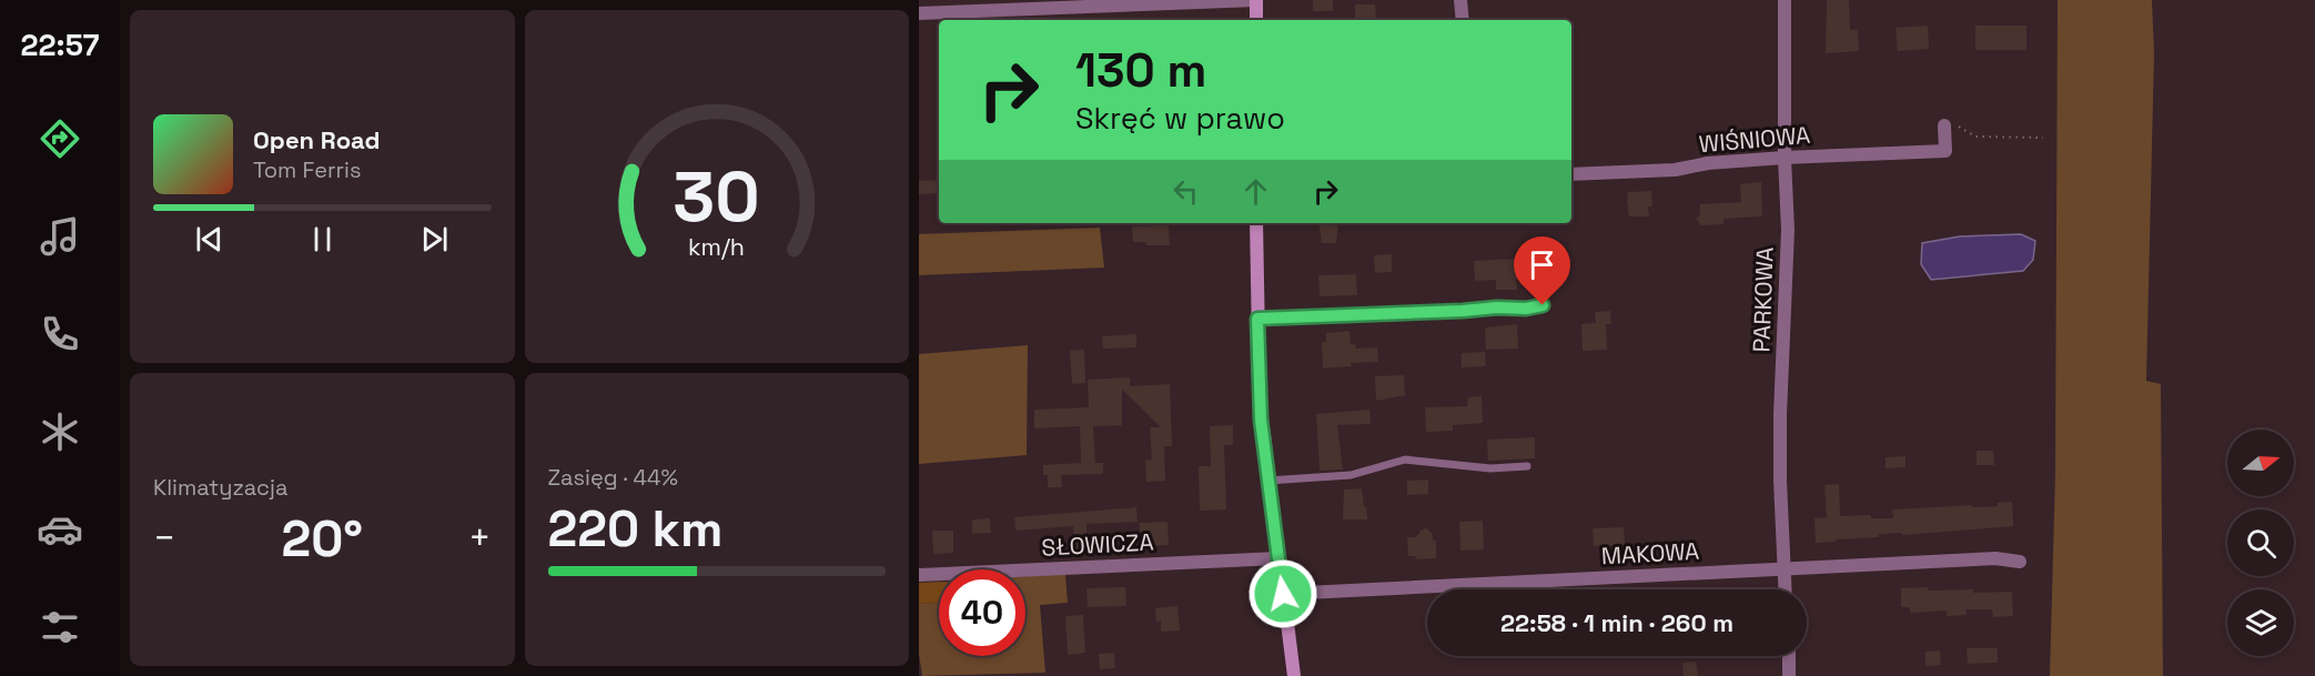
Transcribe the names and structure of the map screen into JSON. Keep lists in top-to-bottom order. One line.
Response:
{"streets":{"street":["WIŚNIOWA","PARKOWA","SŁOWICZA","MAKOWA"]},"crossings":[["WIŚNIOWA","PARKOWA"],["PARKOWA","MAKOWA"]],"north":"right","page":{"tabs":"22:57","turn":["130 m","Skręć w prawo"],"song":["Open Road","Tom Ferris"],"tile":["Klimatyzacja",["Zasięg · 44%","220 km"]],"heat":["−","20°","+"],"limit":"40","trip":"22:58 · 1 min · 260 m","gauge":["30","km/h"]}}
